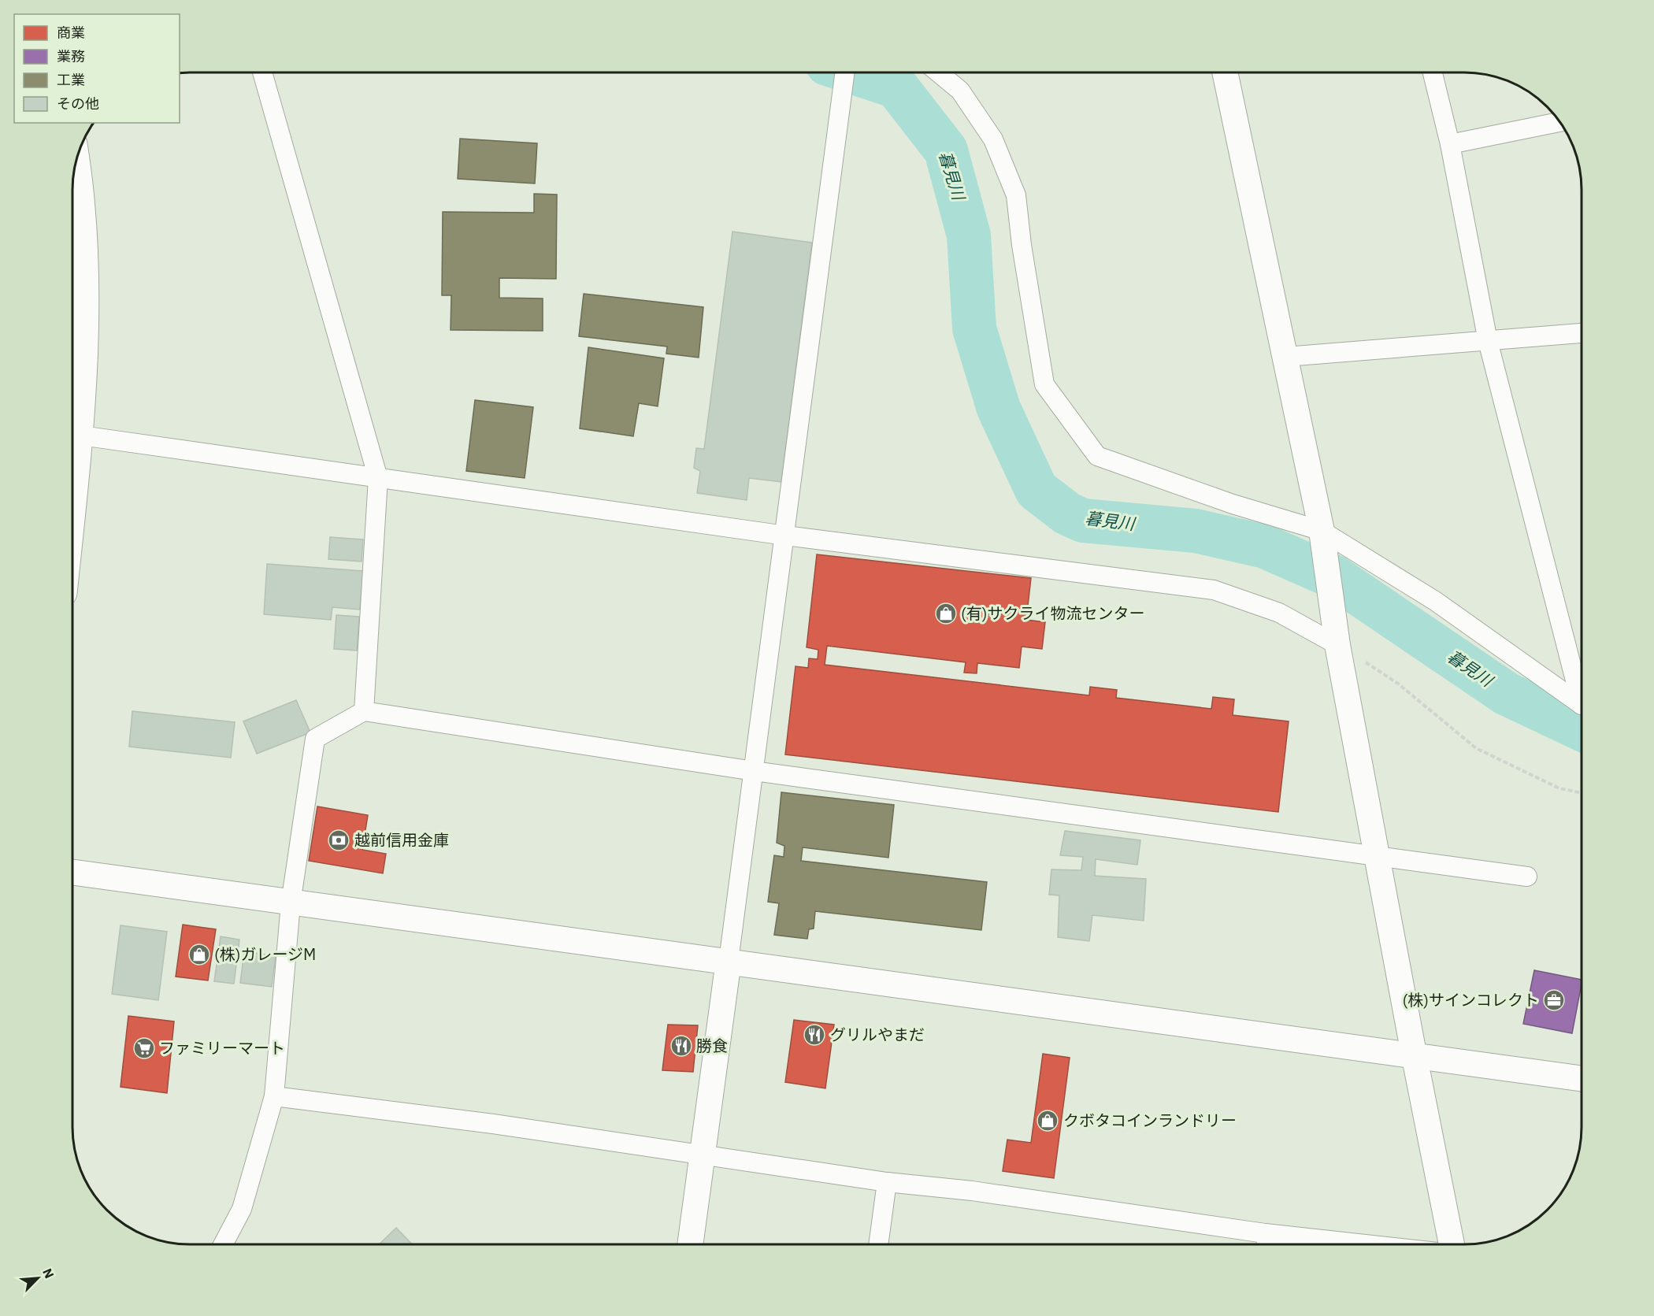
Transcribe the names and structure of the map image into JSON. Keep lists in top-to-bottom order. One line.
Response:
{"water":["暮見川"],"places":{"shop":["(有)サクライ物流センター","(株)ガレージM","クボタコインランドリー"],"bank":["越前信用金庫"],"office":["(株)サインコレクト"],"restaurant":["グリルやまだ","勝食"],"supermarket":["ファミリーマート"]},"legend":["商業","業務","工業","その他"],"north":"top right"}
